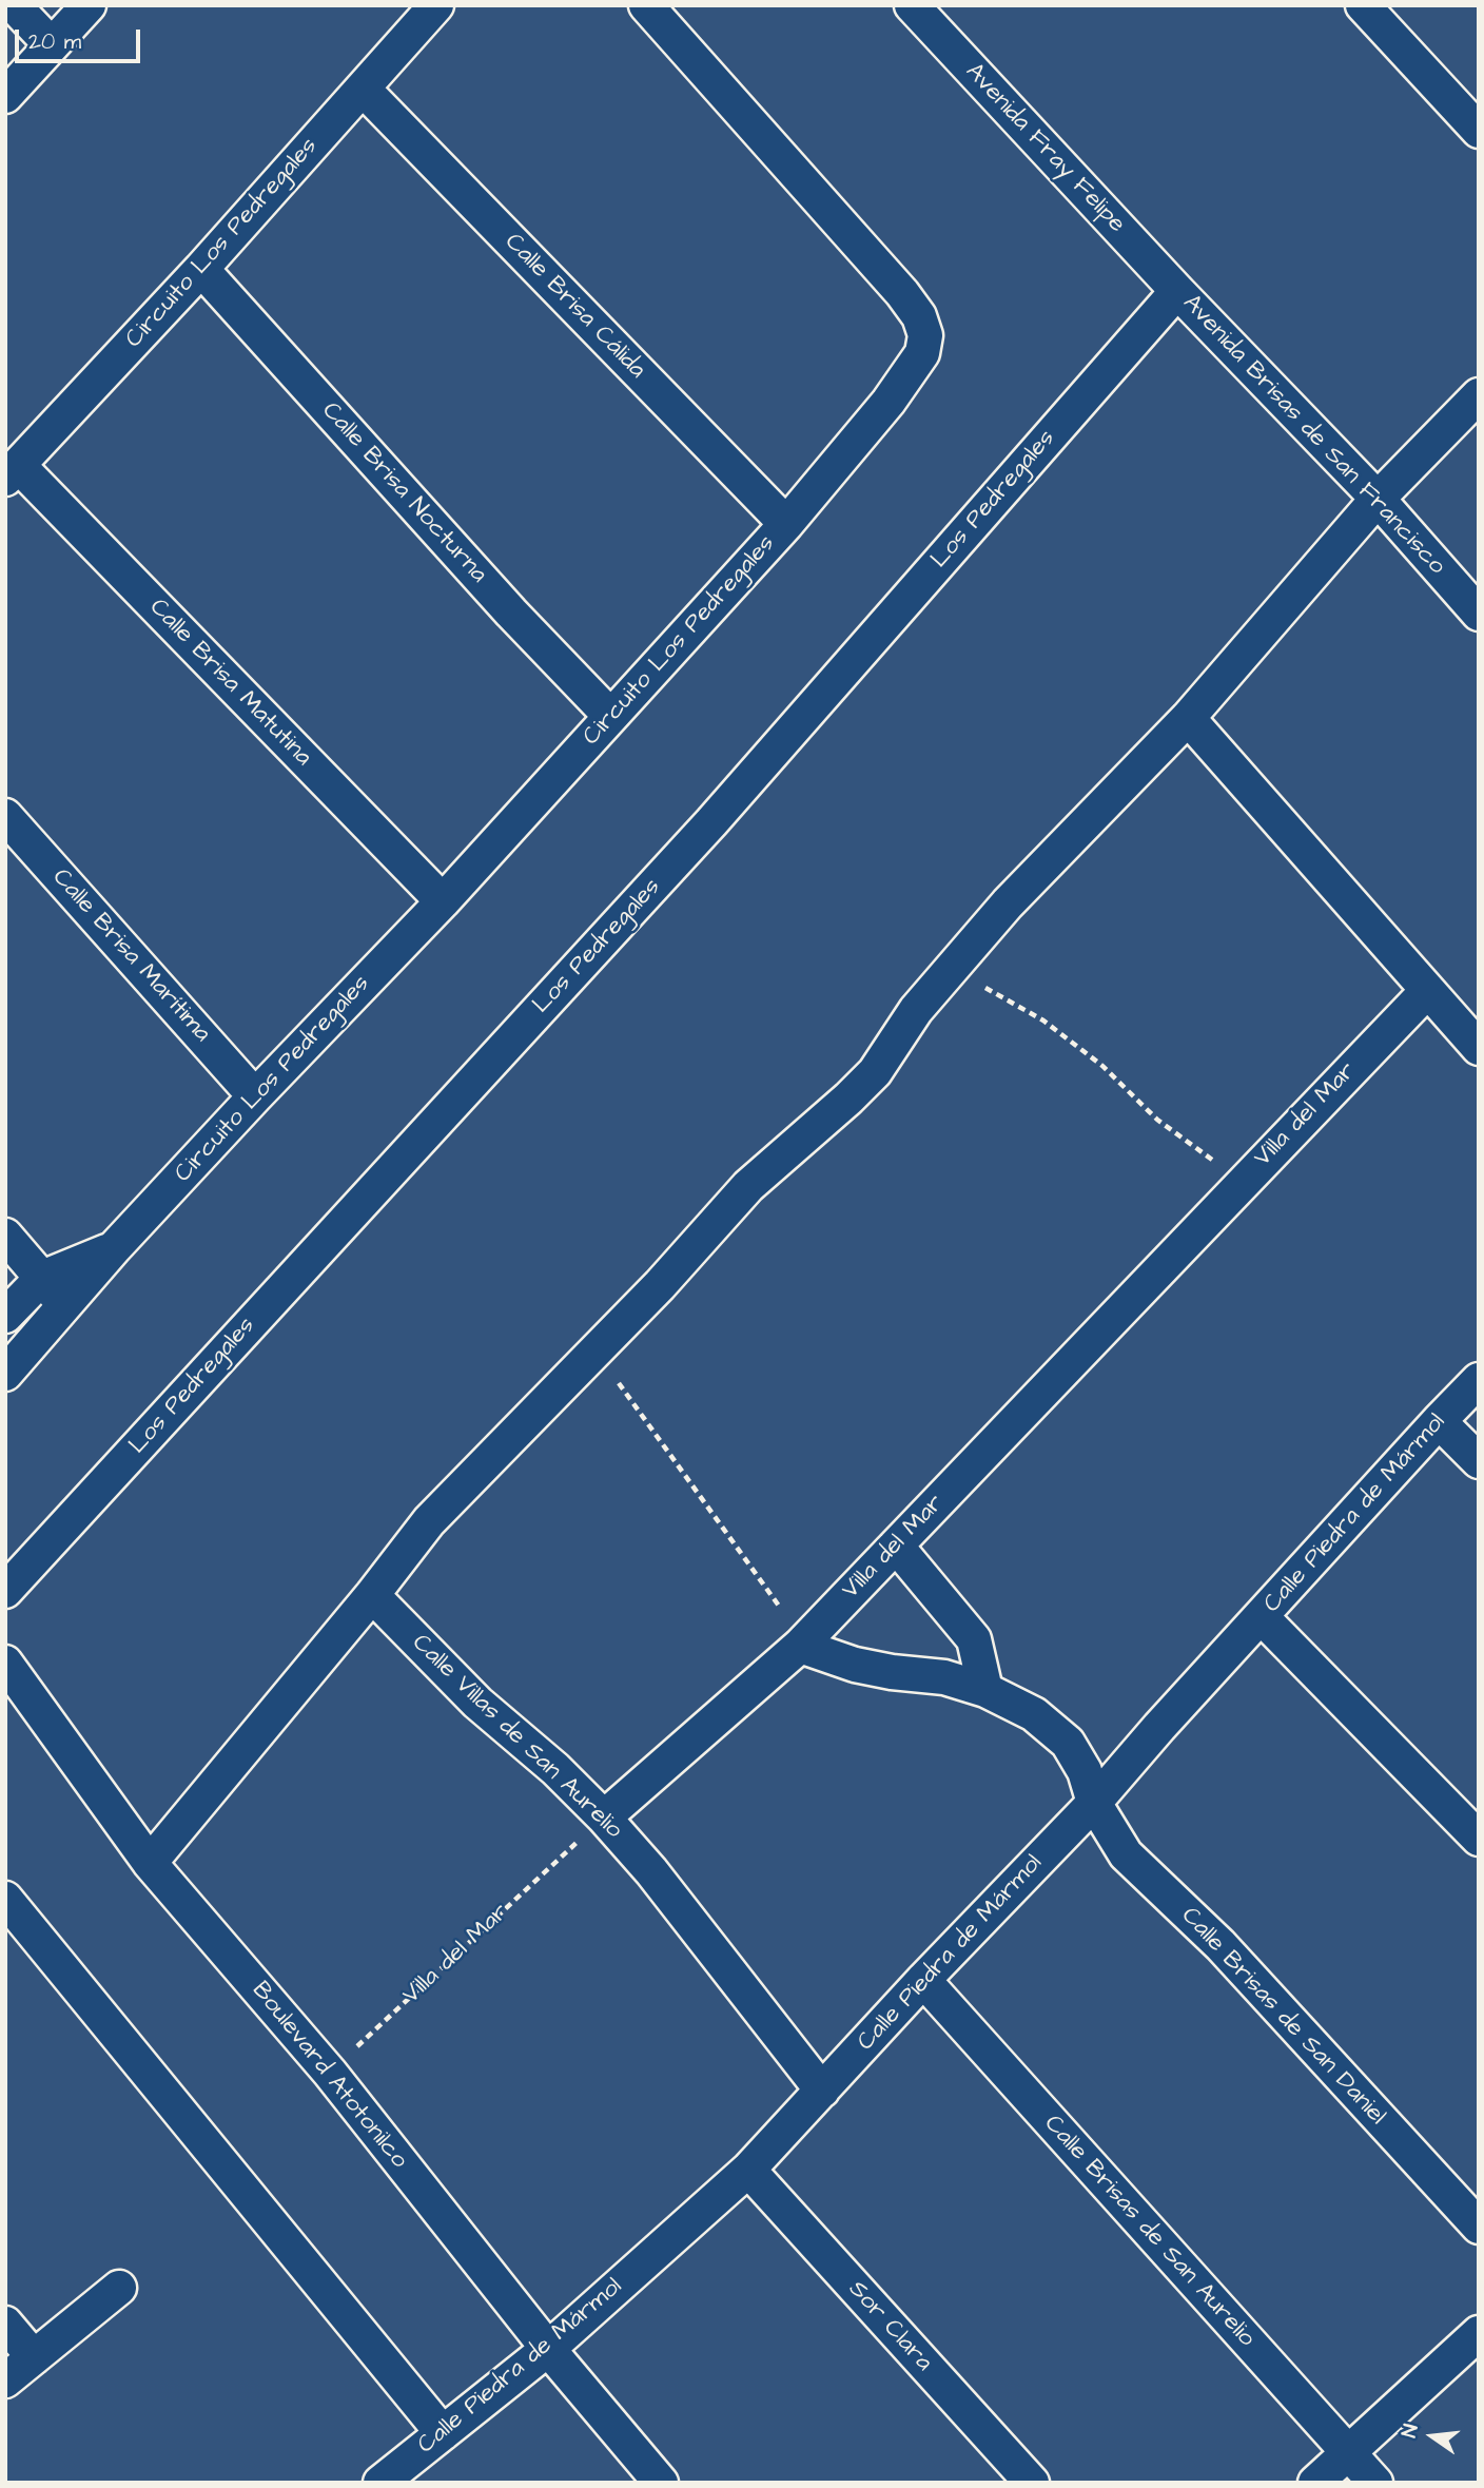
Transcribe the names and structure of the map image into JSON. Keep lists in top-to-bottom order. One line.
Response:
{"streets":{"street":["Avenida Fray Felipe","Circuito Los Pedregales","Calle Brisa Cálida","Avenida Brisas de San Francisco","Calle Brisa Nocturna","Los Pedregales","Calle Brisa Matutina","Calle Brisa Marítima","Villa del Mar","Calle Piedra de Mármol","Calle Villas de San Aurelio","Calle Brisas de San Daniel","Boulevard Atotonilco","Calle Brisas de San Aurelio","Sor Clara"]},"crossings":[["Avenida Fray Felipe","Avenida Brisas de San Francisco"],["Avenida Fray Felipe","Los Pedregales"],["Circuito Los Pedregales","Calle Brisa Cálida"],["Circuito Los Pedregales","Calle Brisa Nocturna"],["Circuito Los Pedregales","Calle Brisa Matutina"],["Circuito Los Pedregales","Calle Brisa Marítima"],["Avenida Brisas de San Francisco","Los Pedregales"],["Villa del Mar","Calle Villas de San Aurelio"],["Villa del Mar","Calle Brisas de San Daniel"],["Villa del Mar","Boulevard Atotonilco"],["Calle Piedra de Mármol","Calle Villas de San Aurelio"],["Calle Piedra de Mármol","Calle Brisas de San Daniel"],["Calle Piedra de Mármol","Boulevard Atotonilco"],["Calle Piedra de Mármol","Calle Brisas de San Aurelio"],["Calle Piedra de Mármol","Sor Clara"]],"scale_bar":"20 m","north":"left"}
